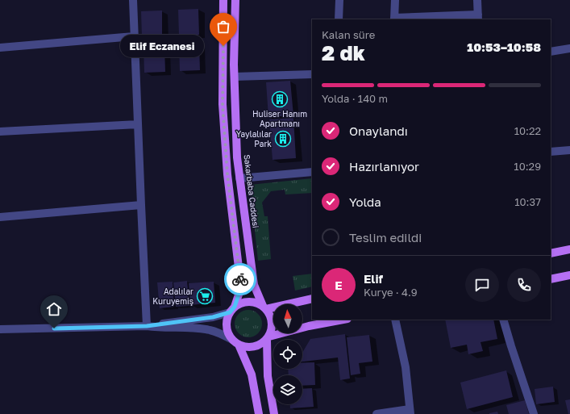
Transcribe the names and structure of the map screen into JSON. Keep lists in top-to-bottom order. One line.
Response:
{"streets":{"main road":["Sakarbaba Caddesi"]},"places":{"other":["Elif Eczanesi"],"building":["Huliser Hanım Apartmanı","Yaylalılar Park"],"supermarket":["Adalılar Kuruyemiş"]},"north":"top","page":{"heading":["2 dk","Kalan süre","10:53–10:58"],"panel":["Elif","Kurye · 4.9"],"bubble":"Elif Eczanesi","bar":"Yolda · 140 m","list":[["Onaylandı","10:22"],["Hazırlanıyor","10:29"],["Yolda","10:37"],"Teslim edildi"],"round":"E"}}
